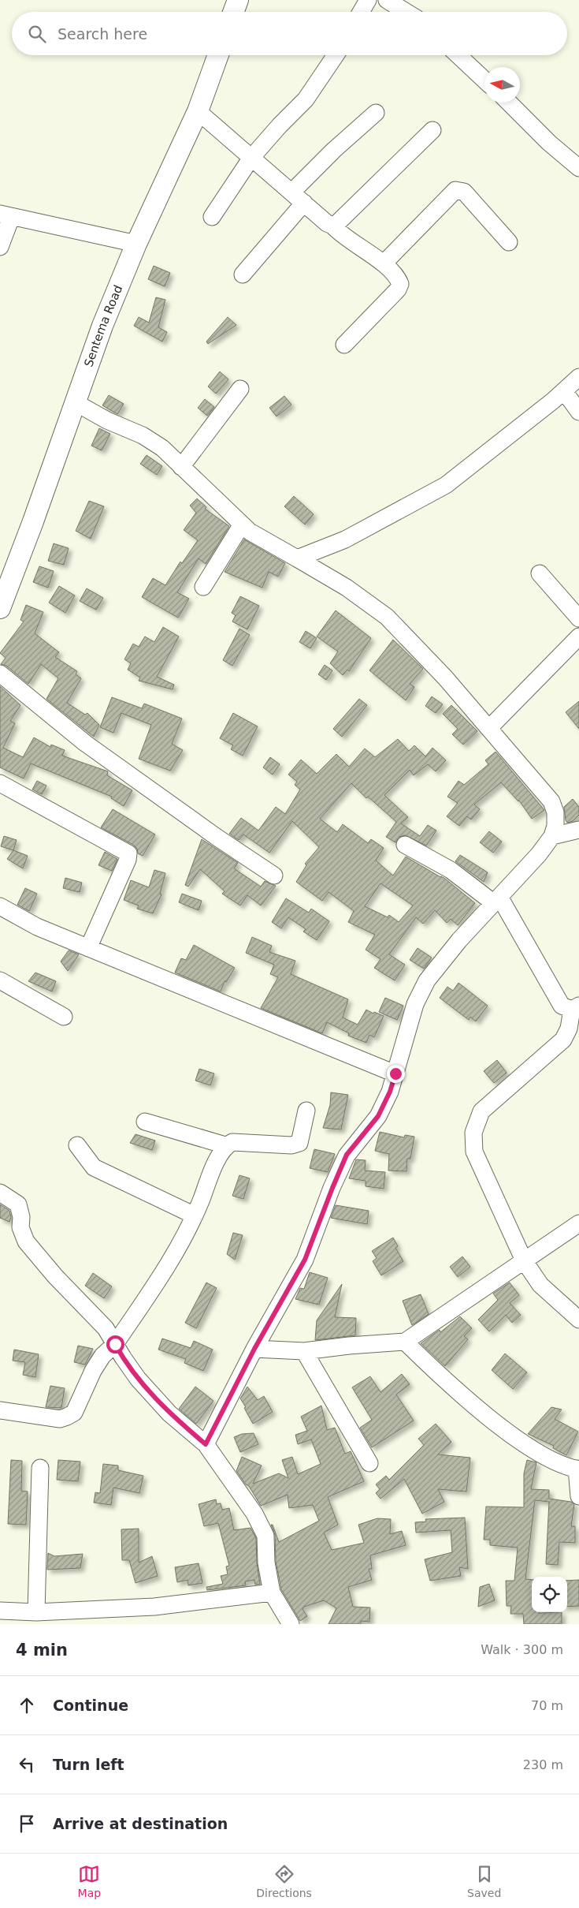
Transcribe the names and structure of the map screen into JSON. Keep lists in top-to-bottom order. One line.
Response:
{"streets":{"main road":["Sentema Road"]},"north":"left","page":{"search":"Search here","heading":["4 min","Walk · 300 m"],"list":[["Continue","70 m"],["Turn left","230 m"],"Arrive at destination"],"nav":["Map","Directions","Saved"]}}
